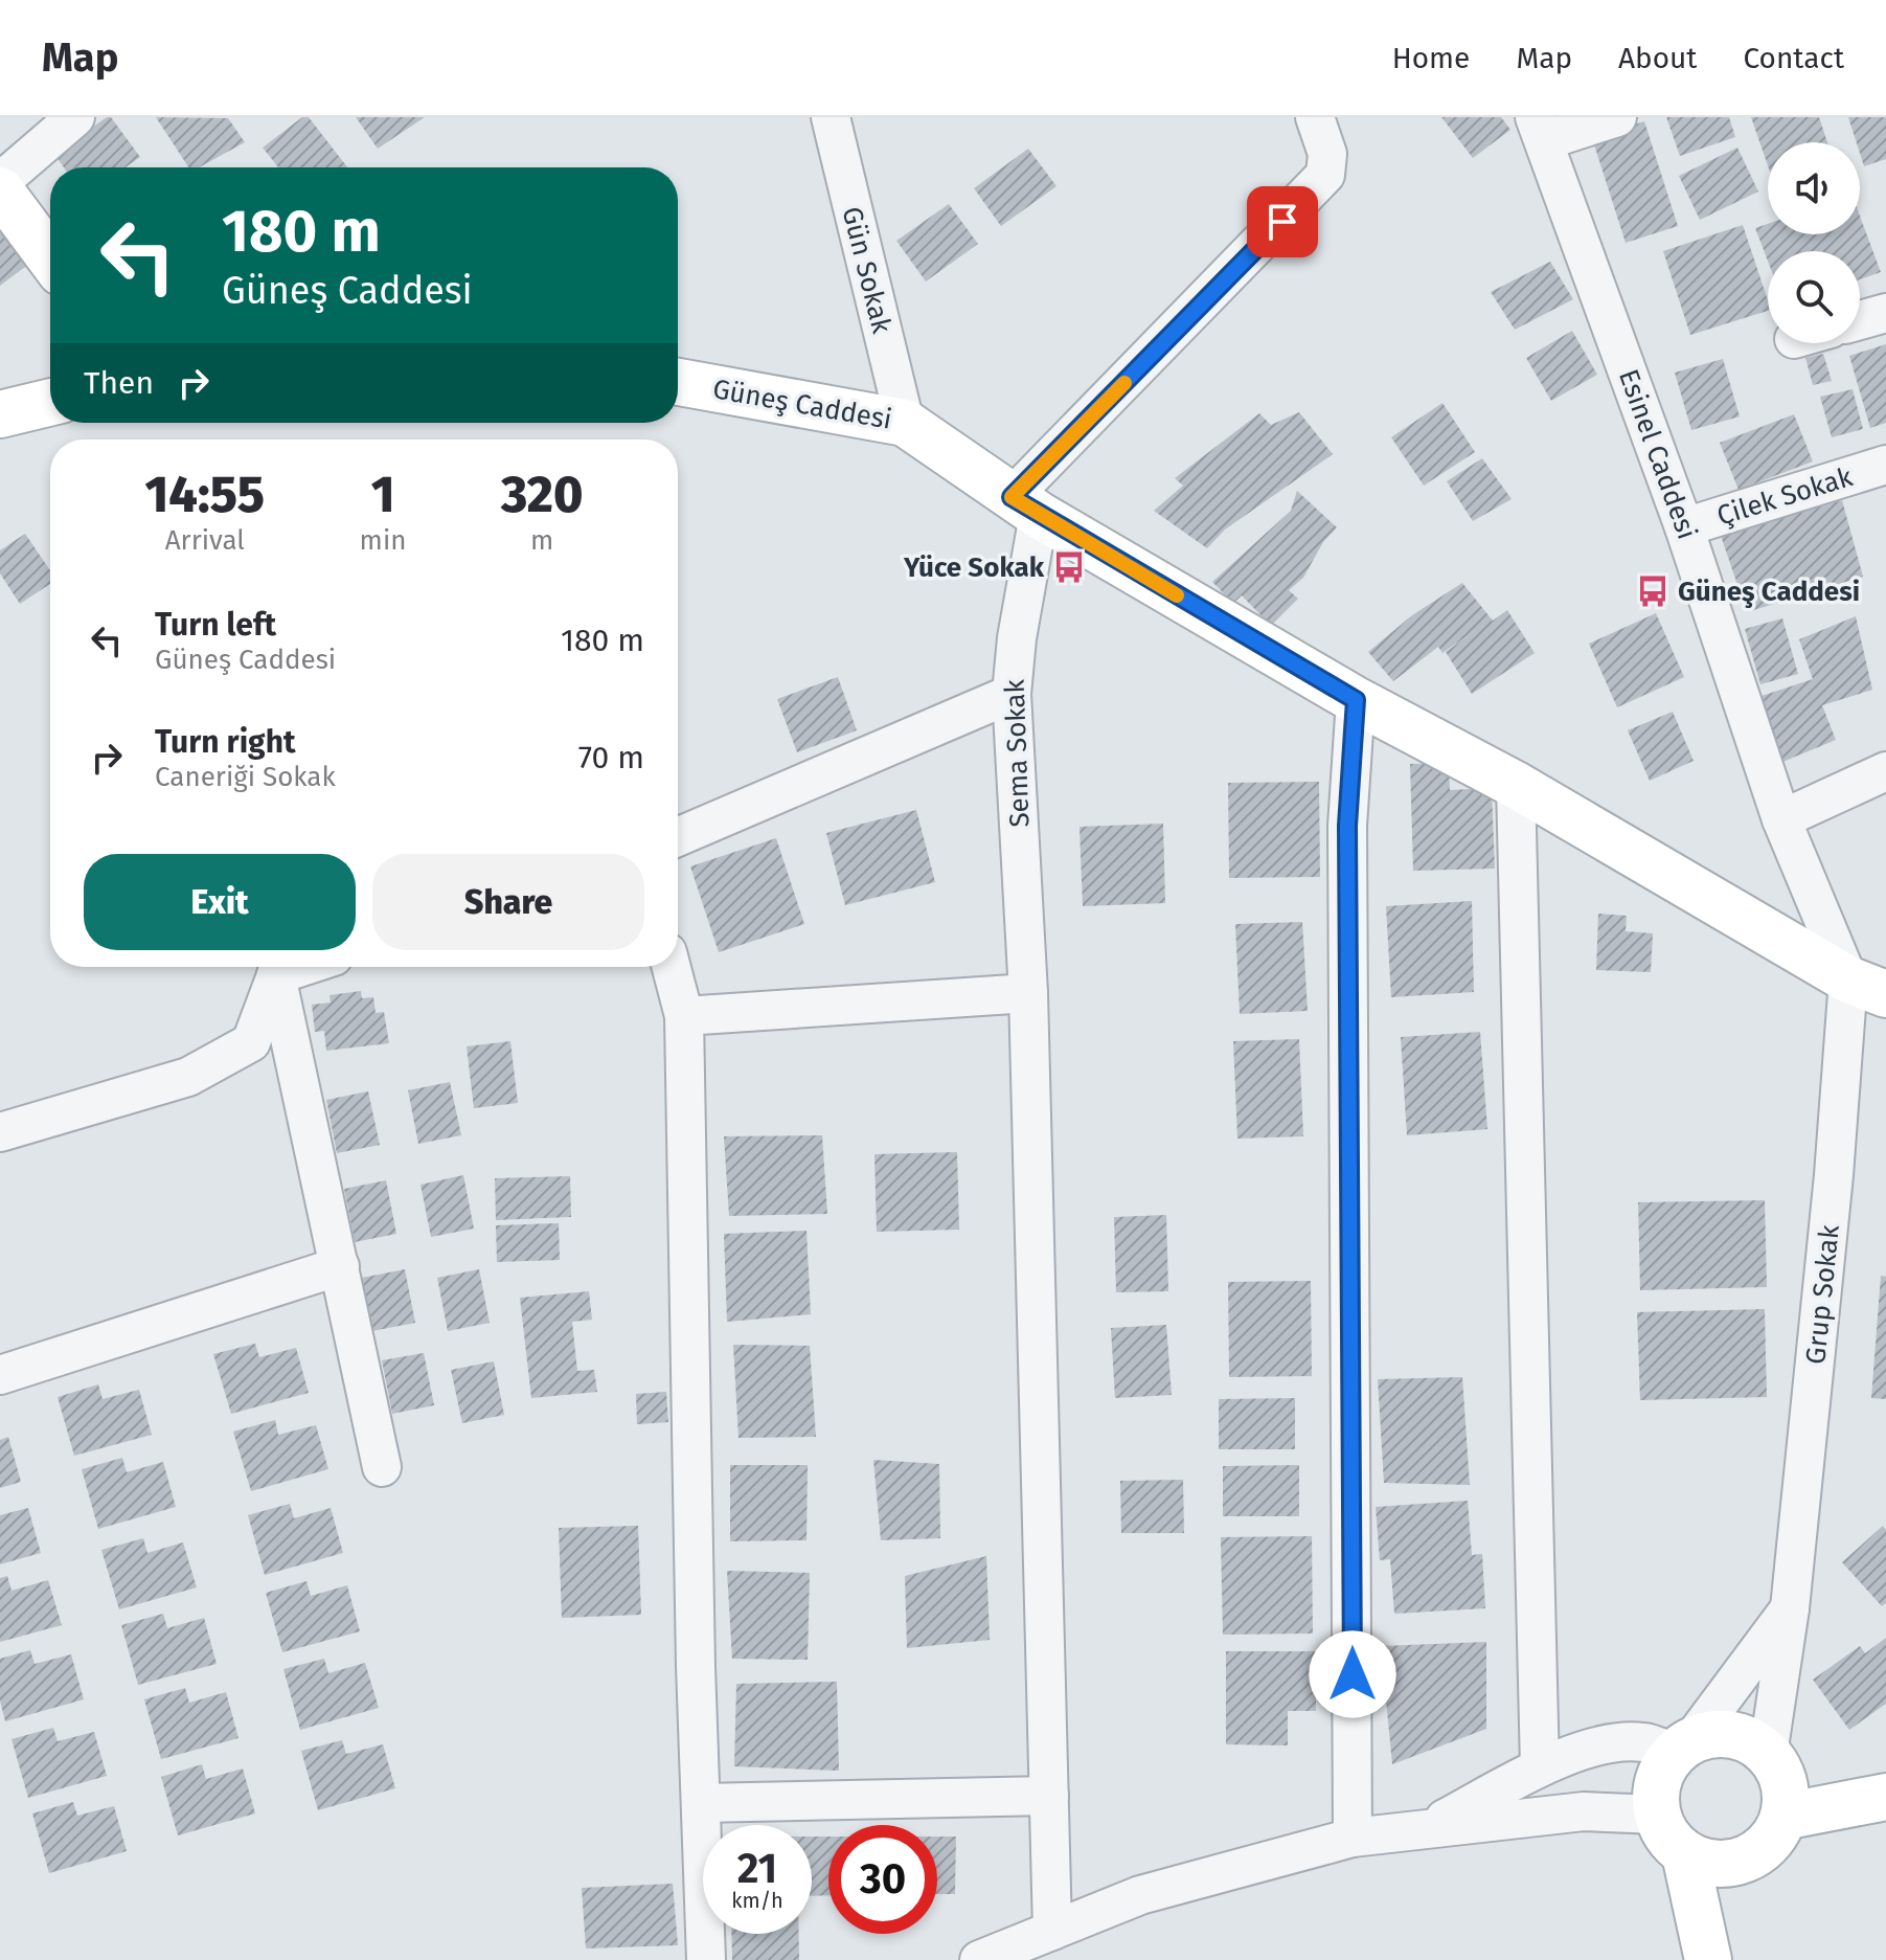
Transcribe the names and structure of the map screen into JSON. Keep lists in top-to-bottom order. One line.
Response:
{"streets":{"main road":["Güneş Caddesi"],"street":["Gün Sokak","Esinel Caddesi","Çilek Sokak","Sema Sokak","Grup Sokak"]},"crossings":[["Gün Sokak","Güneş Caddesi"],["Güneş Caddesi","Esinel Caddesi"],["Güneş Caddesi","Sema Sokak"],["Güneş Caddesi","Grup Sokak"],["Esinel Caddesi","Çilek Sokak"],["Esinel Caddesi","Grup Sokak"]],"places":{"bus stop":["Yüce Sokak","Güneş Caddesi"]},"page":{"header":"Map","nav":["Home","Map","About","Contact"],"turn":["180 m","Güneş Caddesi"],"then":"Then","eta":["14:55","Arrival","1","min","320","m"],"list":[{"name":"Turn left","note":"Güneş Caddesi","value":"180 m"},{"name":"Turn right","note":"Caneriği Sokak","value":"70 m"}],"buttons":["Exit","Share"],"speed":"21 km/h","limit":"30"}}
